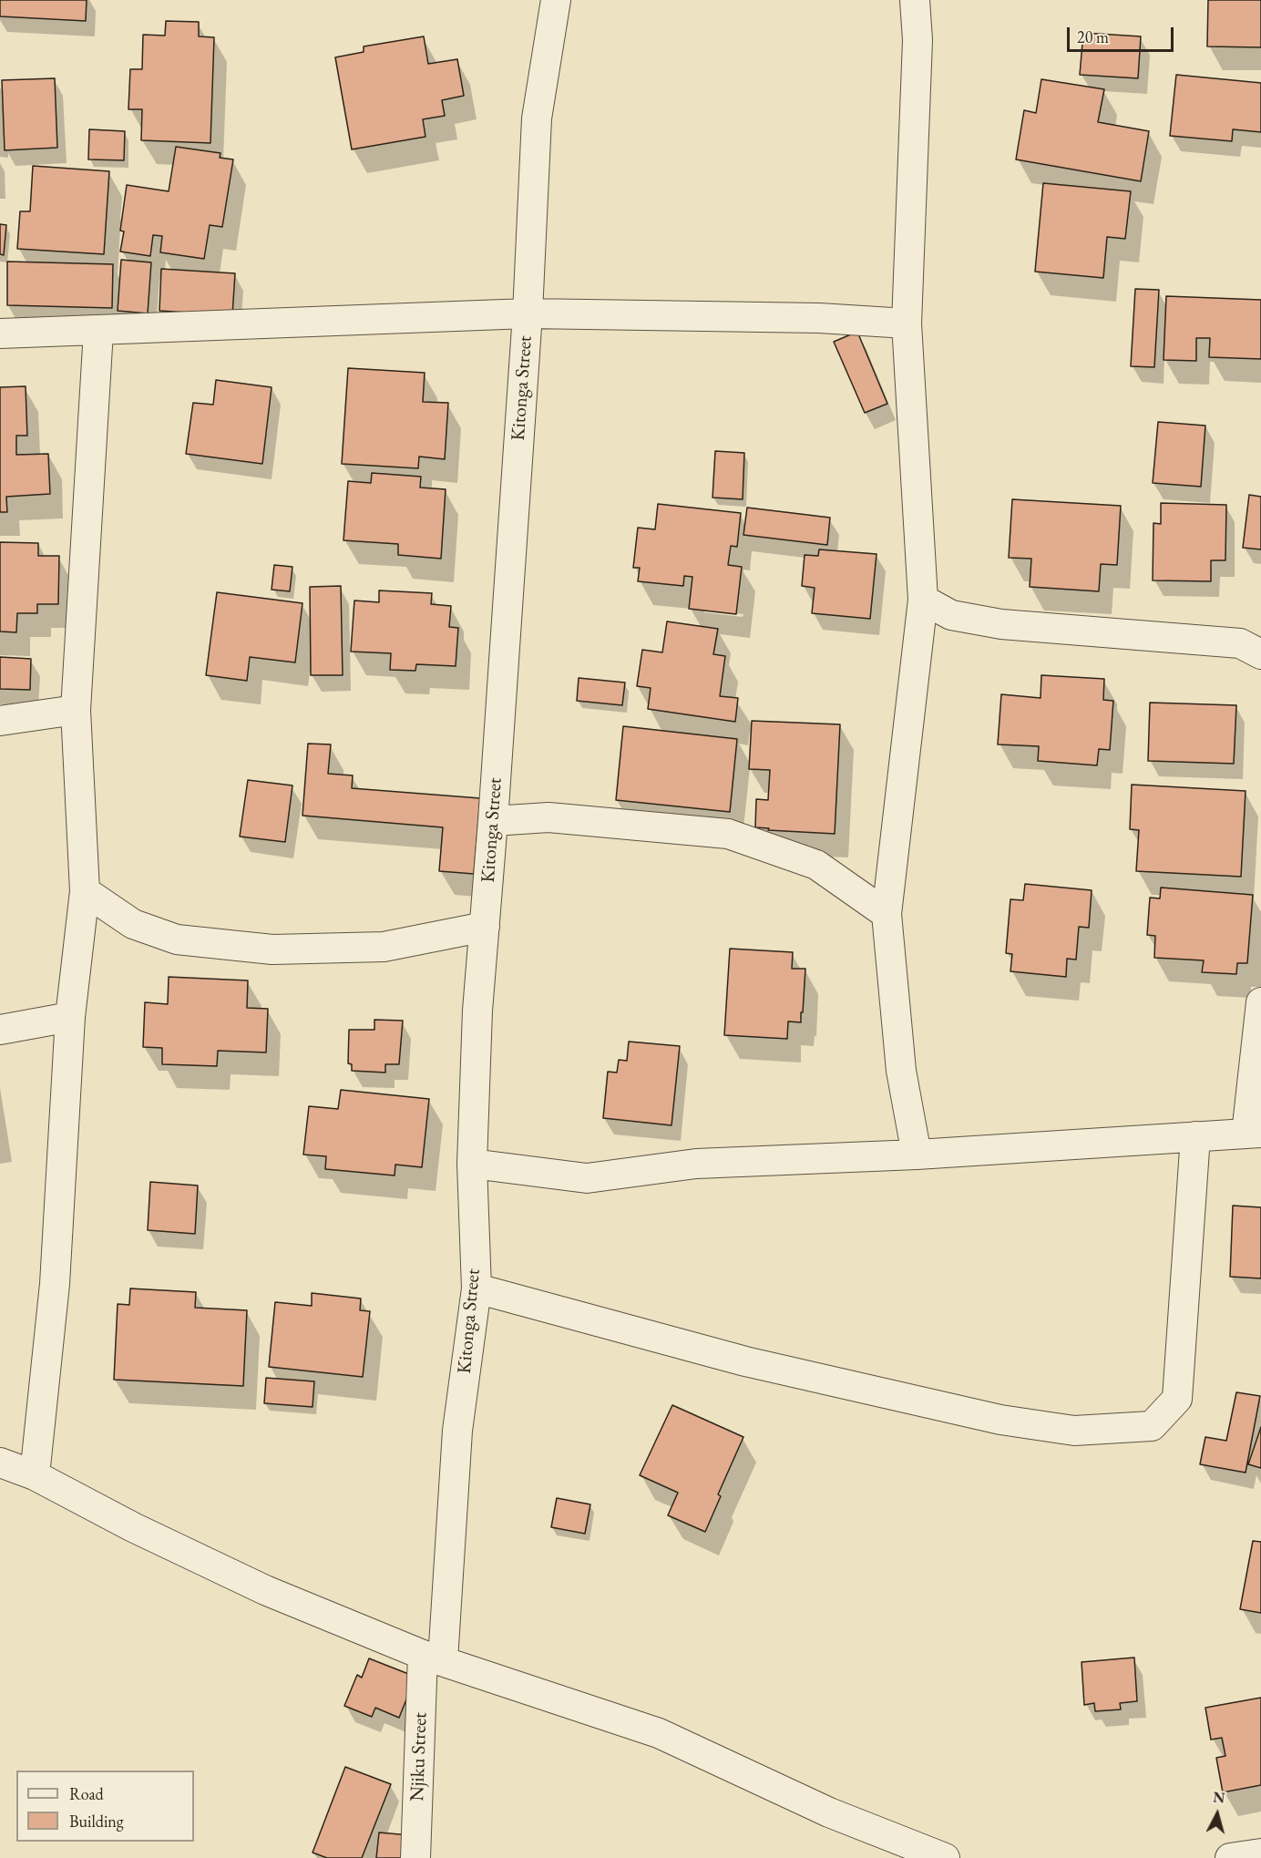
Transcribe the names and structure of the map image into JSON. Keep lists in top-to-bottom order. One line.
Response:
{"streets":{"street":["Kitonga Street","Njiku Street"]},"crossings":[["Kitonga Street","Njiku Street"]],"legend":["Road","Building"],"scale_bar":"20 m","north":"top"}
